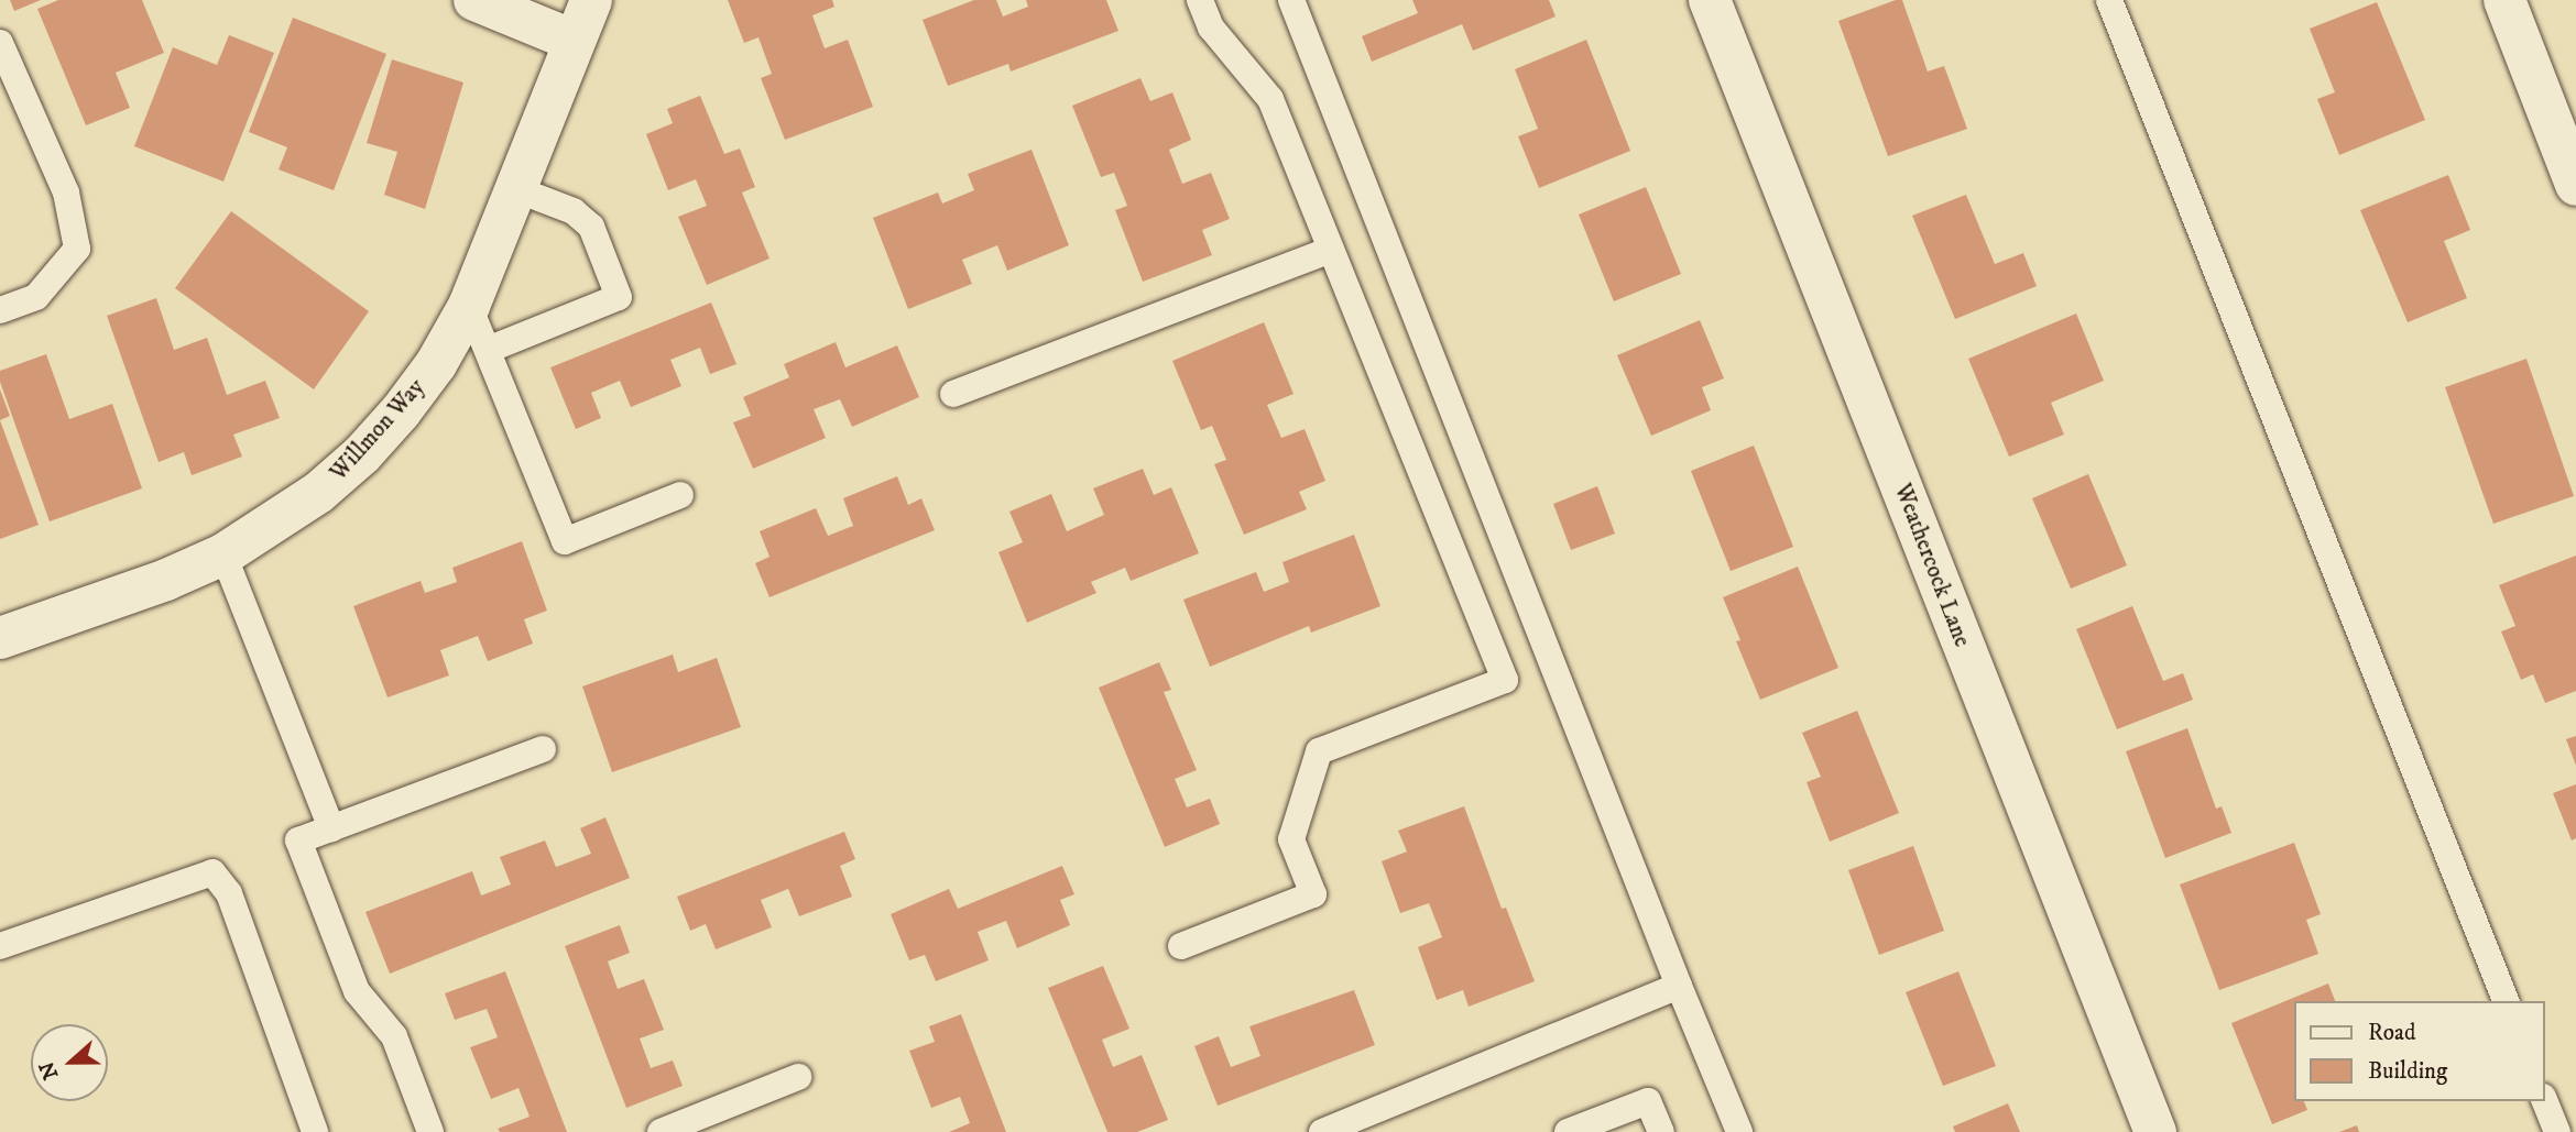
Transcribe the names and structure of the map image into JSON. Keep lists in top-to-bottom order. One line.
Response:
{"streets":{"street":["Willmon Way","Weathercock Lane"]},"legend":["Road","Building"],"north":"left"}
